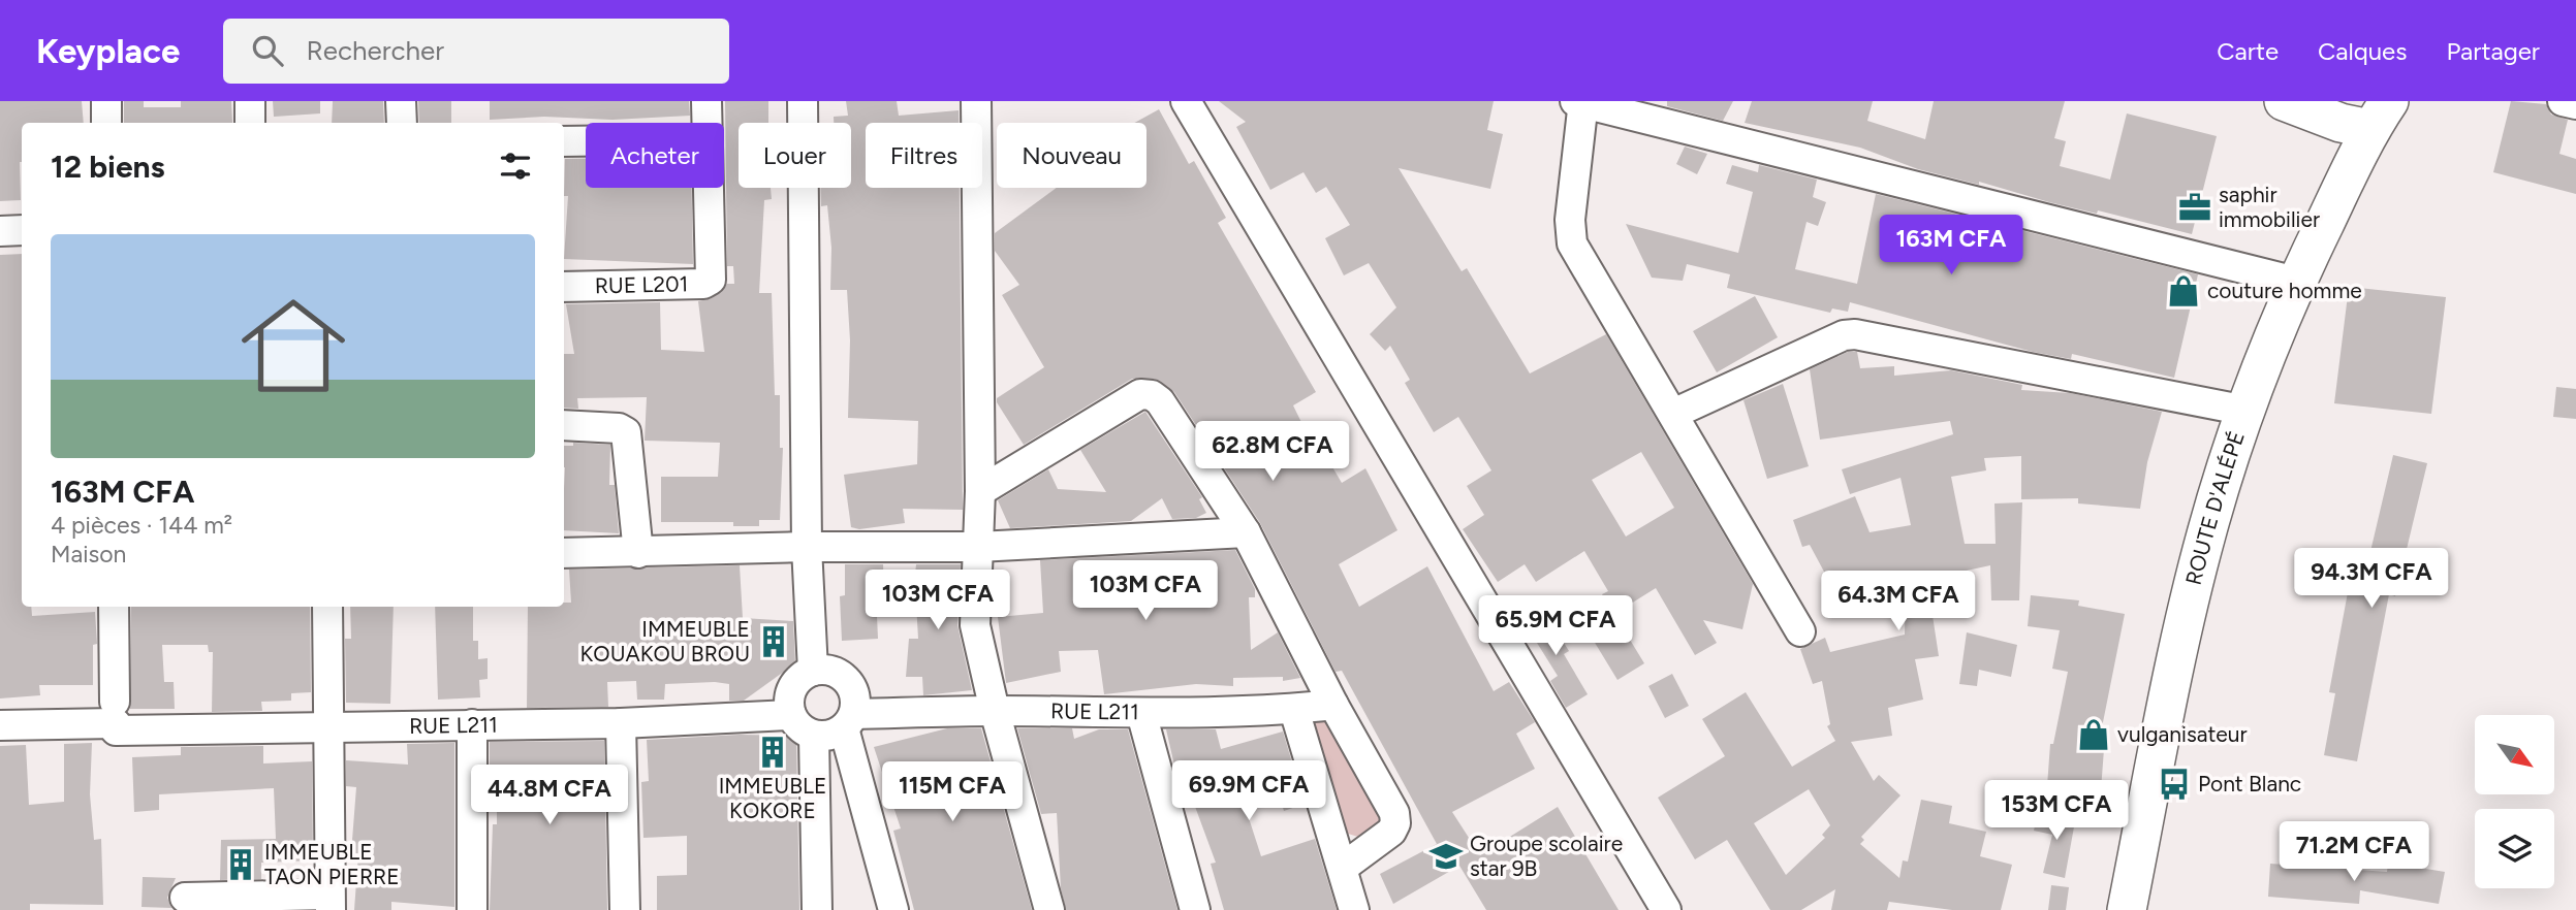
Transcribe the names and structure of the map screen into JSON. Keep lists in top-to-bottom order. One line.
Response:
{"streets":{"main road":["ROUTE D'ALÉPÉ"],"street":["RUE L201","RUE L211"]},"places":{"office":["saphir immobilier"],"shop":["couture homme","vulganisateur"],"building":["IMMEUBLE KOUAKOU BROU","IMMEUBLE KOKORE","IMMEUBLE TAON PIERRE"],"bus stop":["Pont Blanc"],"school or university":["Groupe scolaire star 9B"]},"north":"bottom right","page":{"header":"Keyplace","search":"Rechercher","nav":["Carte","Calques","Partager"],"chip":["Acheter","Louer","Filtres","Nouveau"],"heading":"12 biens","list":[{"name":"163M CFA","note":"4 pièces · 144 m² · Maison"}],"price":["163M CFA","62.8M CFA","94.3M CFA","103M CFA","103M CFA","64.3M CFA","65.9M CFA","69.9M CFA","115M CFA","44.8M CFA","153M CFA","71.2M CFA"]}}
